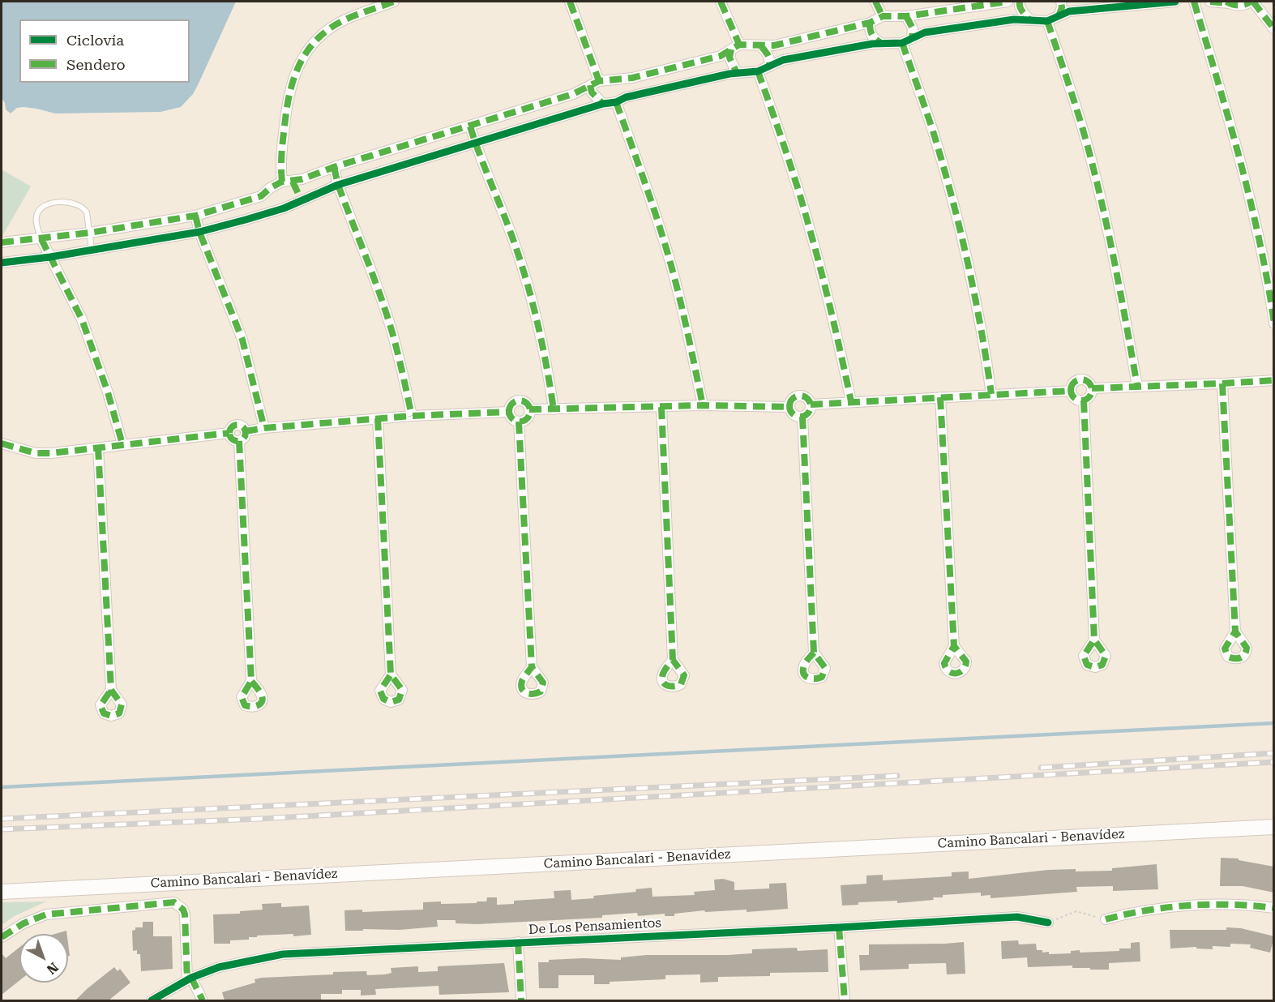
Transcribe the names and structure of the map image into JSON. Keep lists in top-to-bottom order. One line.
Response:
{"streets":{"main road":["Camino Bancalari - Benavídez"],"street":["De Los Pensamientos"]},"legend":["Ciclovía","Sendero"],"north":"bottom right"}
